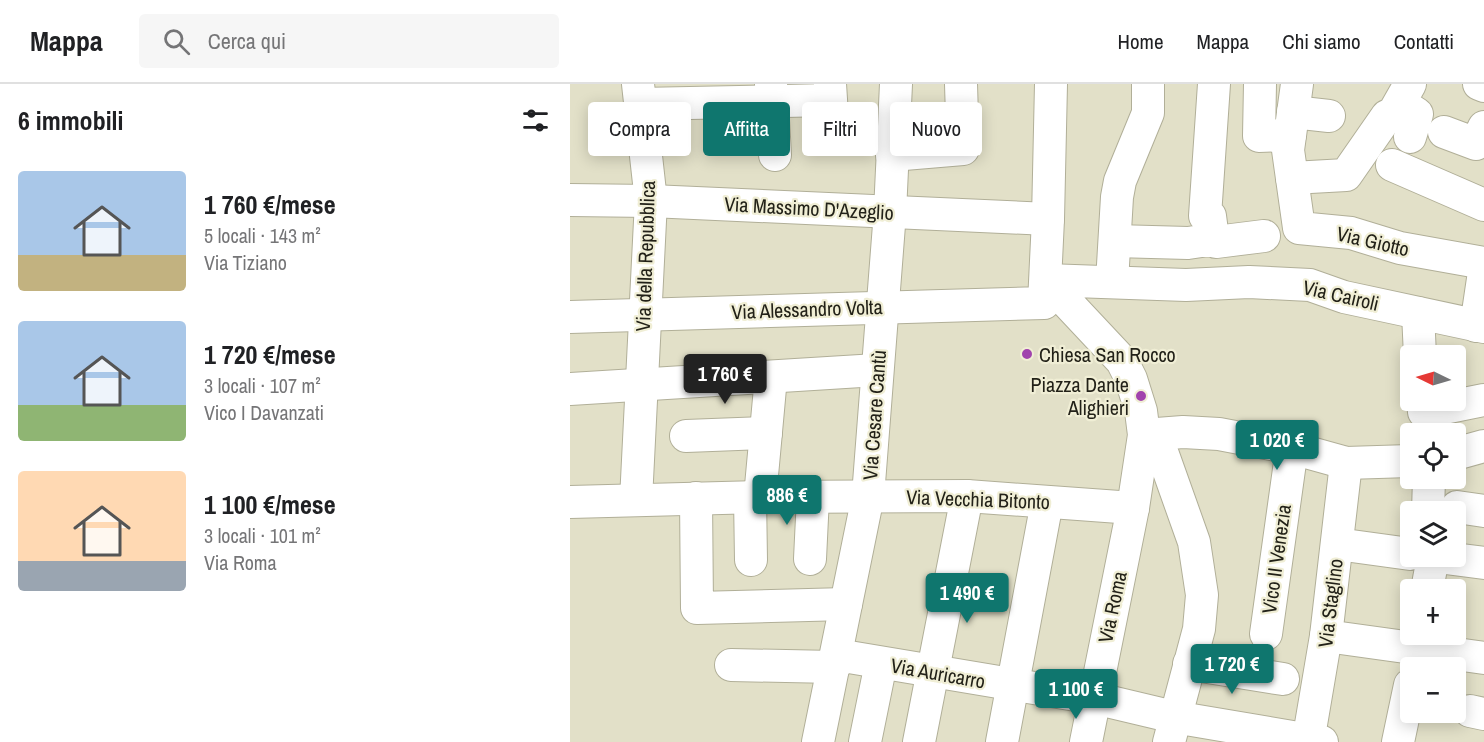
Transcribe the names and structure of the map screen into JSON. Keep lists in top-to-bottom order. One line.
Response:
{"streets":{"street":["Via Massimo D'Azeglio","Via Giotto","Via della Repubblica","Via Cairoli","Via Alessandro Volta","Via Cesare Cantù","Via Vecchia Bitonto","Vico II Venezia","Via Staglino","Via Roma","Via Auricarro"]},"crossings":[["Via Massimo D'Azeglio","Via della Repubblica"],["Via Massimo D'Azeglio","Via Cesare Cantù"],["Via della Repubblica","Via Alessandro Volta"],["Via della Repubblica","Via Vecchia Bitonto"],["Via Alessandro Volta","Via Cesare Cantù"],["Via Cesare Cantù","Via Vecchia Bitonto"],["Via Cesare Cantù","Via Auricarro"],["Via Vecchia Bitonto","Via Roma"],["Via Staglino","Via Auricarro"],["Via Roma","Via Auricarro"]],"places":["Chiesa San Rocco","Piazza Dante Alighieri"],"north":"left","page":{"header":"Mappa","search":"Cerca qui","nav":["Home","Mappa","Chi siamo","Contatti"],"heading":"6 immobili","chip":["Compra","Affitta","Filtri","Nuovo"],"list":[{"name":"1 760 €/mese","note":"5 locali · 143 m² · Via Tiziano"},{"name":"1 720 €/mese","note":"3 locali · 107 m² · Vico I Davanzati"},{"name":"1 100 €/mese","note":"3 locali · 101 m² · Via Roma"}],"map_buttons":["+","−"],"price":["1 760 €","1 020 €","886 €","1 490 €","1 720 €","1 100 €"]}}
